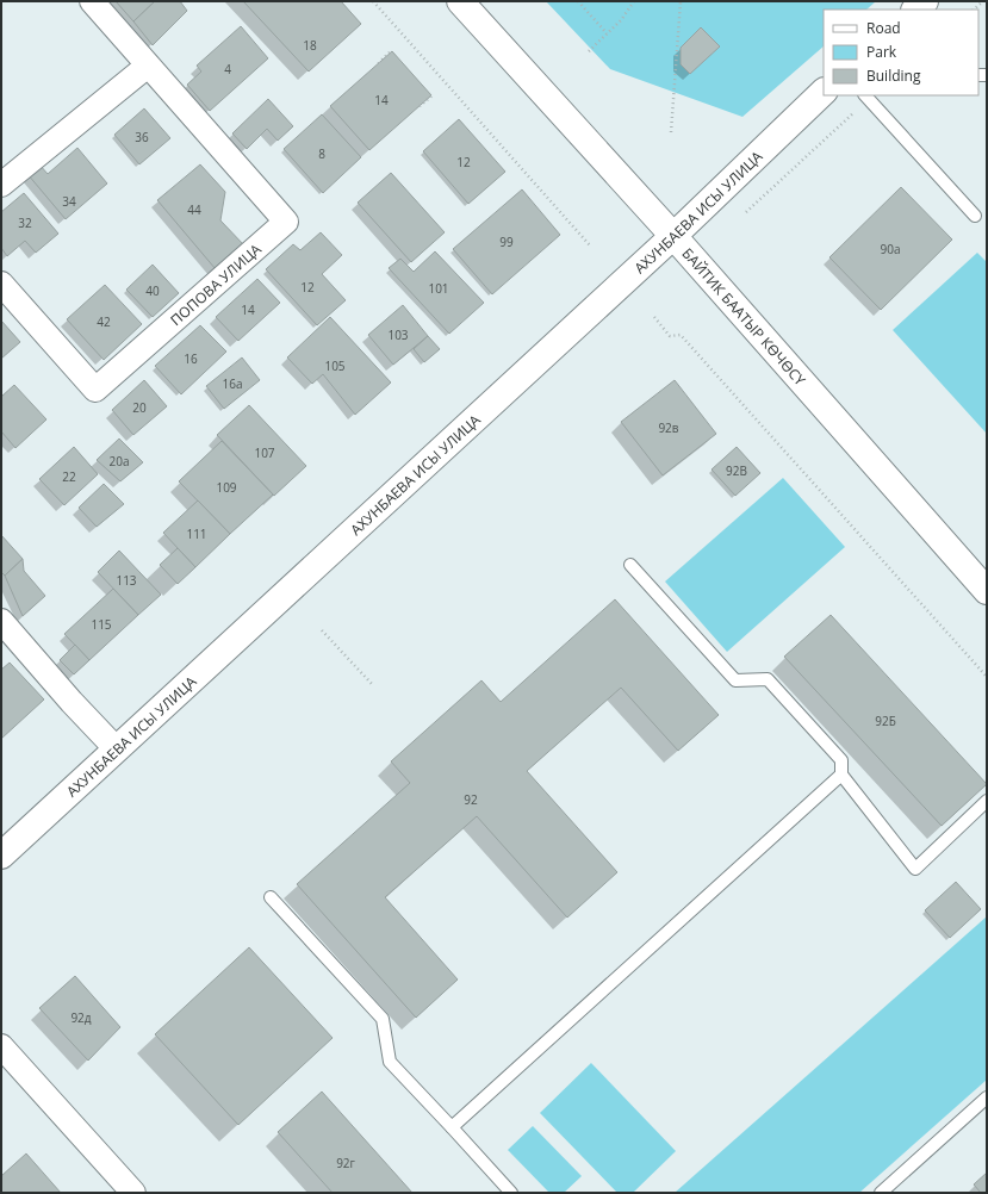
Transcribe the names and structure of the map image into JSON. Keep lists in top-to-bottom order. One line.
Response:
{"streets":{"main road":["АХУНБАЕВА ИСЫ УЛИЦА","БАЙТИК БААТЫР КӨЧӨСҮ"],"street":["ПОПОВА УЛИЦА"]},"crossings":[["АХУНБАЕВА ИСЫ УЛИЦА","БАЙТИК БААТЫР КӨЧӨСҮ"]],"house_numbers":["18","4","14","36","8","12","34","44","32","99","90а","12","101","40","14","42","103","16","105","16а","20","92в","107","20а","92В","22","109","111","113","115","92Б","92","92д","92г"],"legend":["Road","Park","Building"]}
